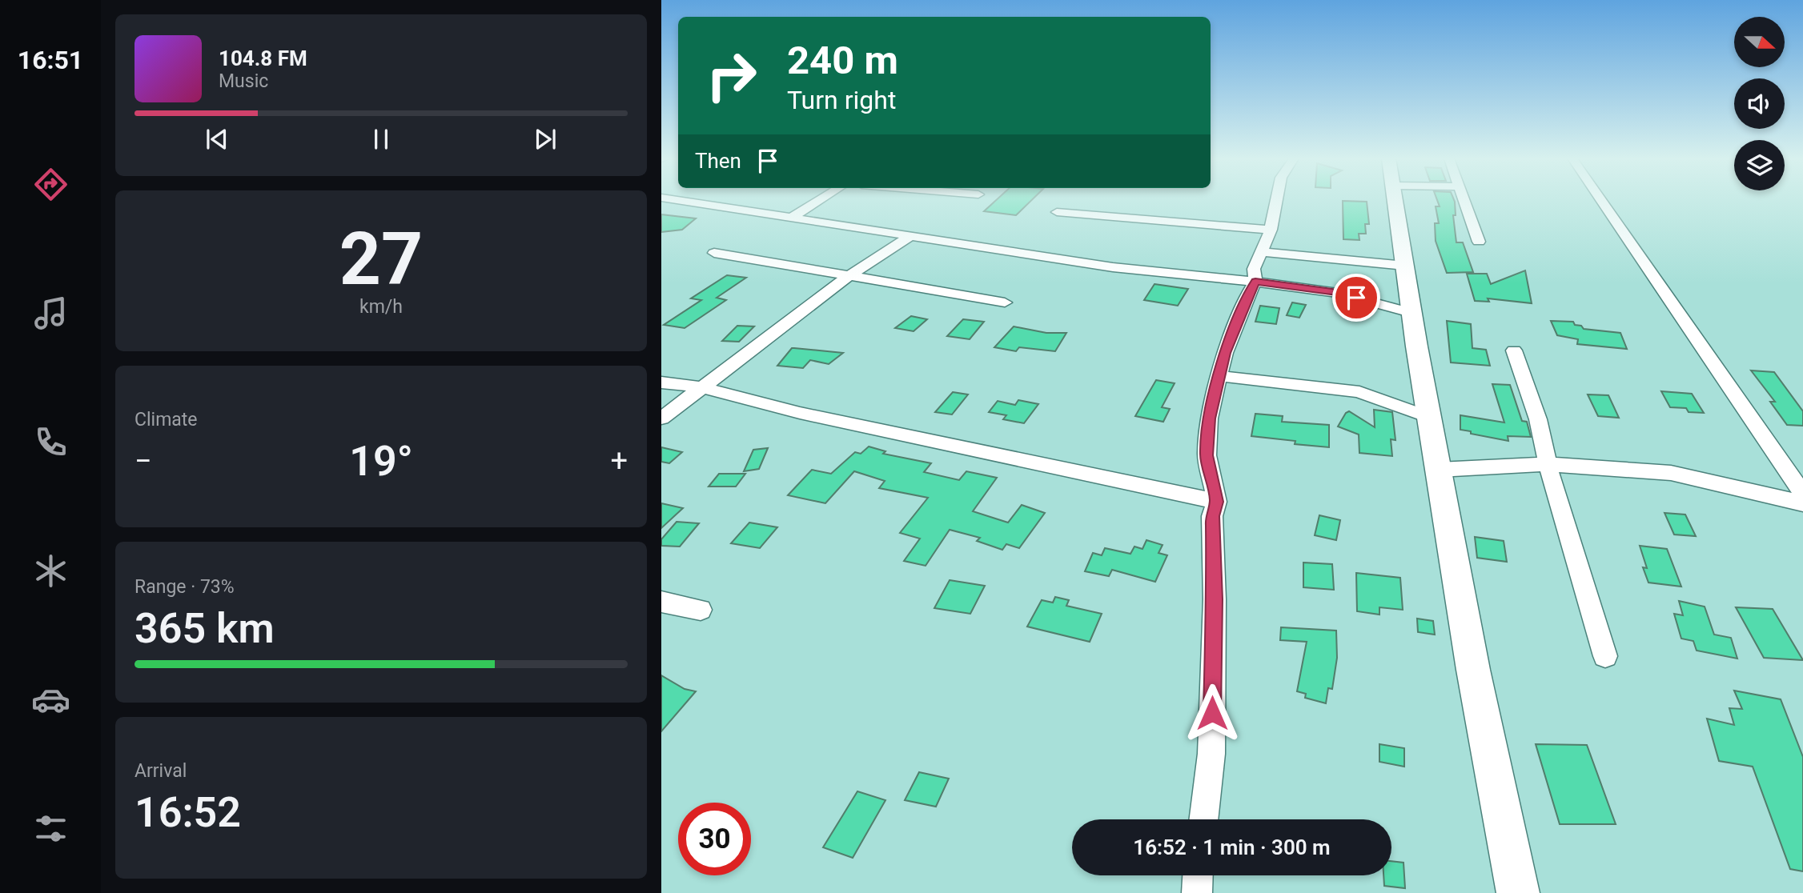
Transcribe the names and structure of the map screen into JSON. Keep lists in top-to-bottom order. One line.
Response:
{"north":"right","page":{"tabs":"16:51","turn":["240 m","Turn right"],"song":["104.8 FM","Music"],"then":"Then","tile":[["27","km/h"],"Climate",["Range · 73%","365 km"],["Arrival","16:52"]],"heat":["−","19°","+"],"limit":"30","trip":"16:52 · 1 min · 300 m"}}
